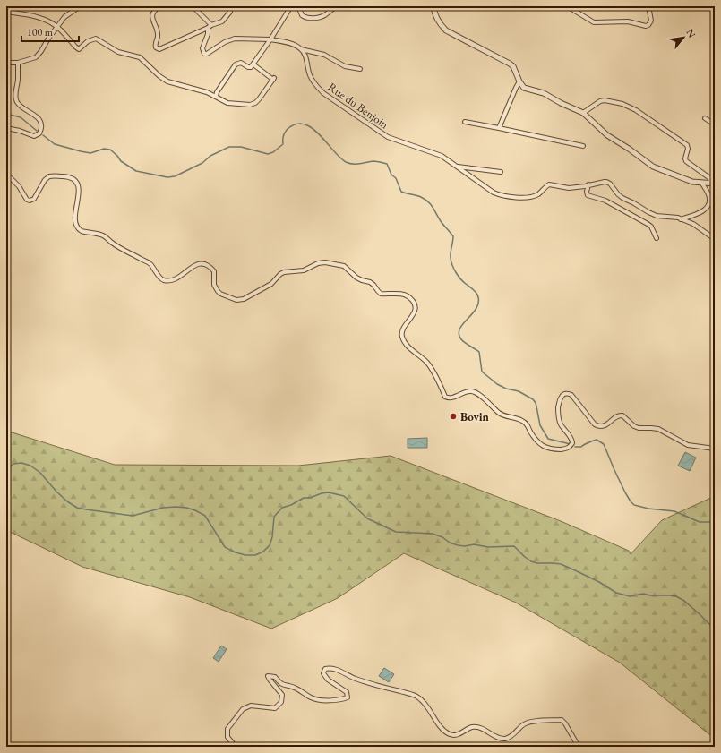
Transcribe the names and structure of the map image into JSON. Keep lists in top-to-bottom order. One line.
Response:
{"streets":{"street":["Rue du Benjoin"]},"places":["Bovin"],"scale_bar":"100 m","north":"top right"}
